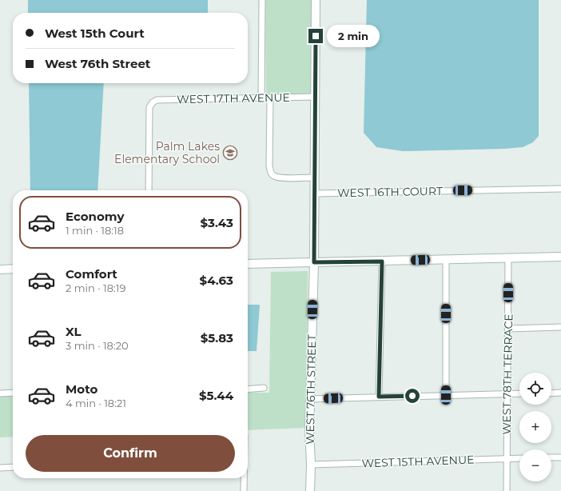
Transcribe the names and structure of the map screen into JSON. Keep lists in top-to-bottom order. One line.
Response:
{"streets":{"street":["WEST 17TH AVENUE","WEST 16TH COURT","WEST 78TH TERRACE","WEST 76TH STREET","WEST 15TH AVENUE"]},"crossings":[["WEST 17TH AVENUE","WEST 76TH STREET"],["WEST 16TH COURT","WEST 76TH STREET"],["WEST 78TH TERRACE","WEST 15TH AVENUE"],["WEST 76TH STREET","WEST 15TH AVENUE"]],"places":{"school or university":["Palm Lakes Elementary School"]},"page":{"banner":["West 15th Court","West 76th Street"],"bubble":"2 min","list":[{"name":"Economy","note":"1 min · 18:18","value":"$3.43"},{"name":"Comfort","note":"2 min · 18:19","value":"$4.63"},{"name":"XL","note":"3 min · 18:20","value":"$5.83"},{"name":"Moto","note":"4 min · 18:21","value":"$5.44"}],"map_buttons":["+","−"],"buttons":"Confirm"}}
